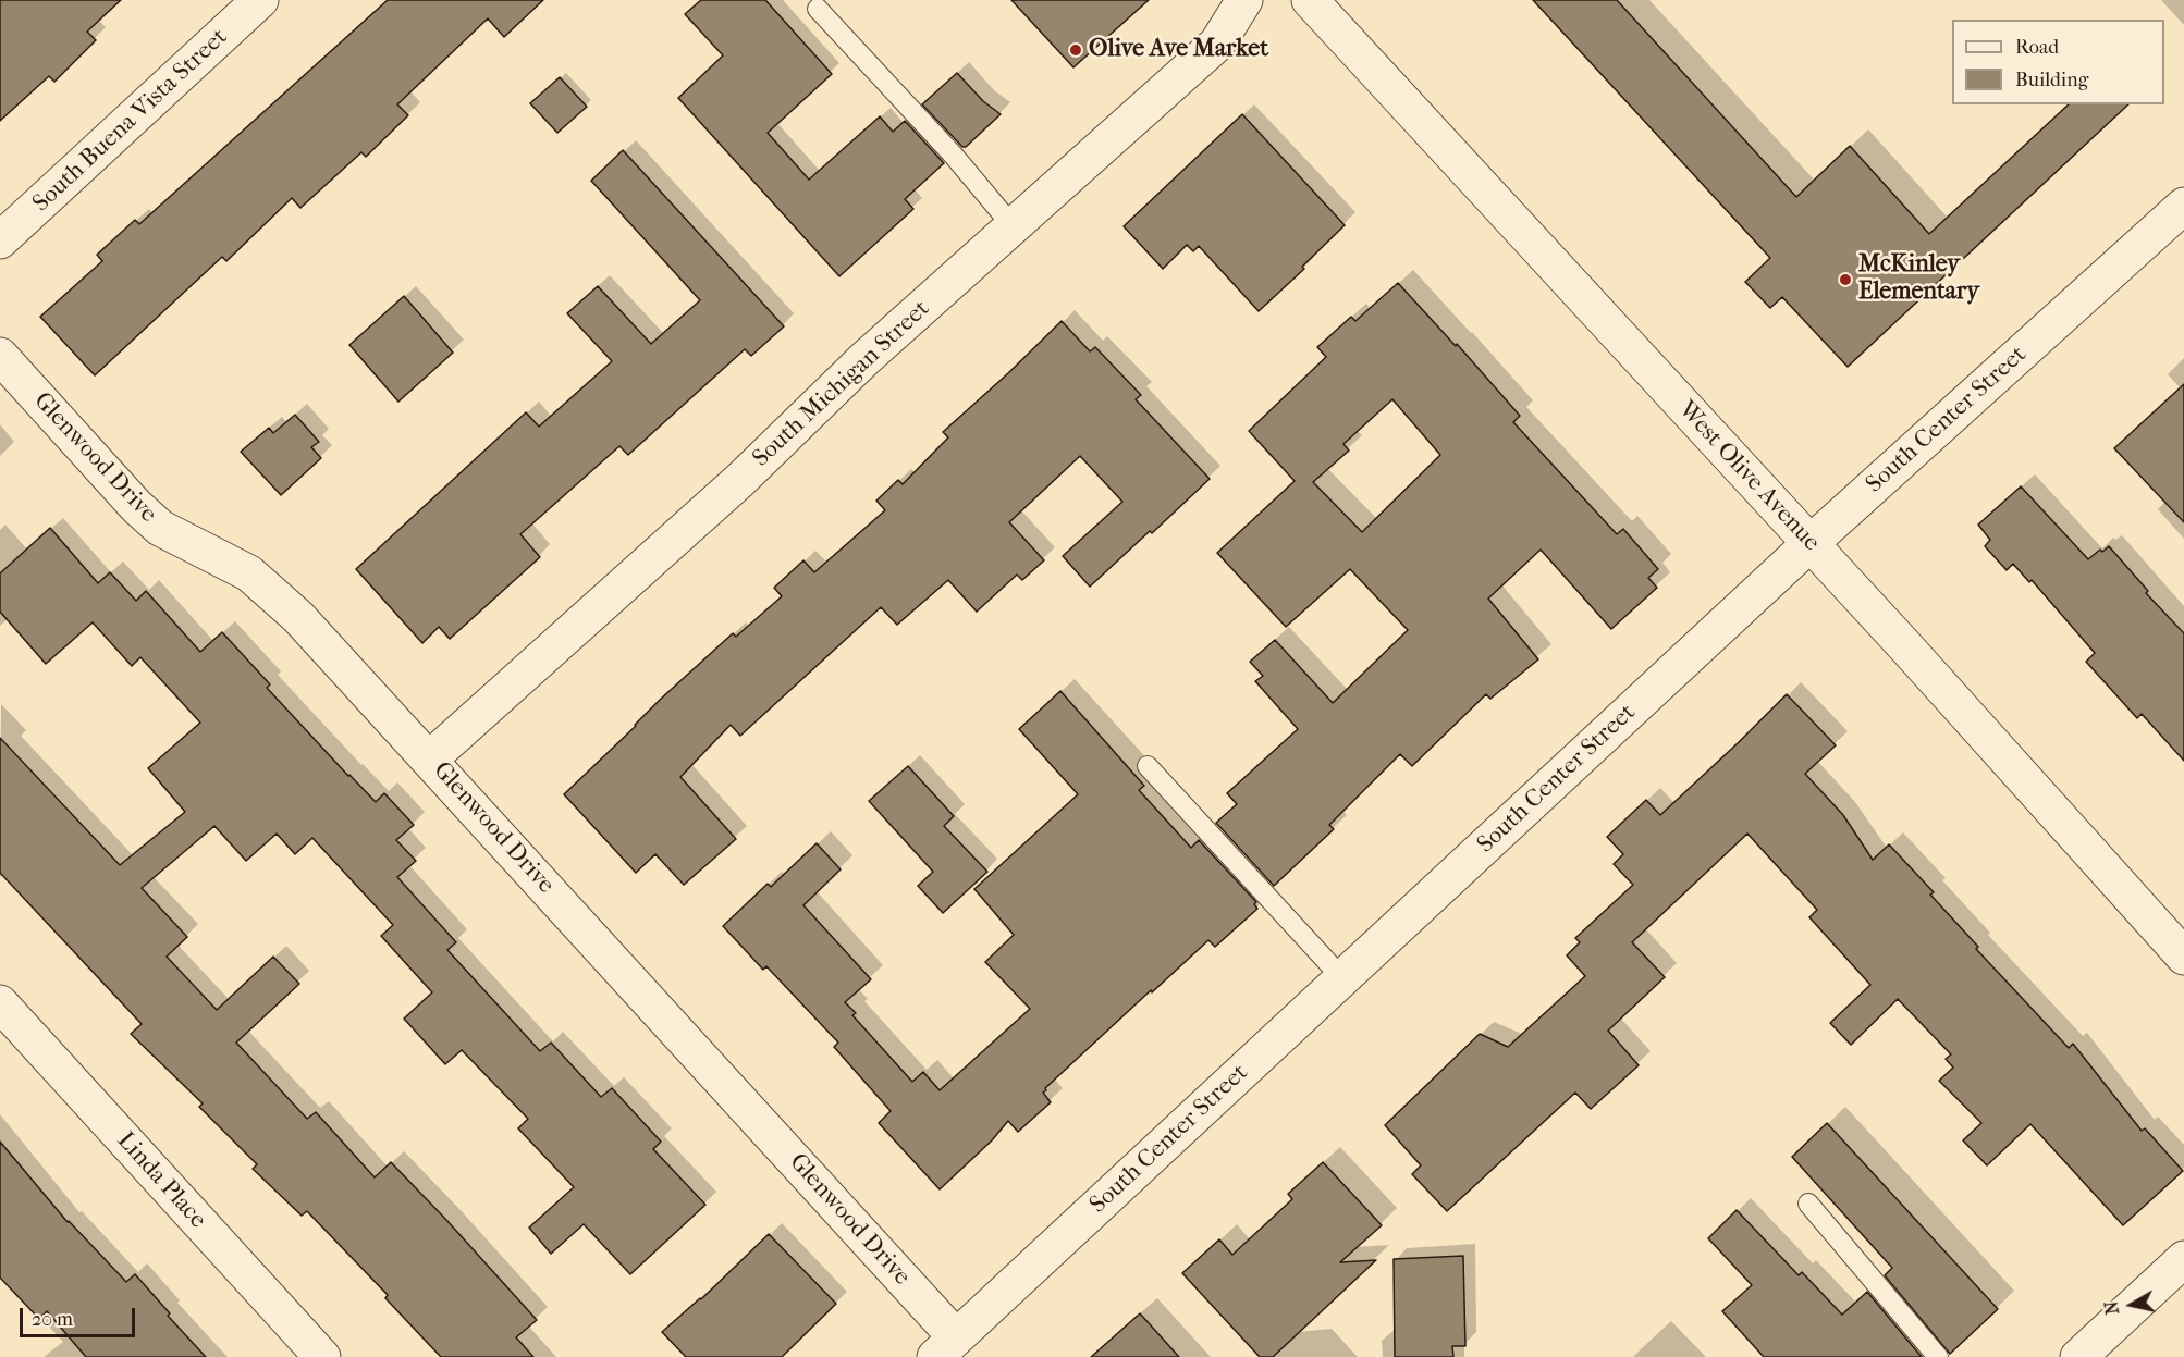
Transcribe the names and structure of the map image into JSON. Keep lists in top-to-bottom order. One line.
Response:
{"streets":{"street":["South Buena Vista Street","South Michigan Street","South Center Street","Glenwood Drive","West Olive Avenue","Linda Place"]},"crossings":[["South Michigan Street","Glenwood Drive"],["South Center Street","Glenwood Drive"],["South Center Street","West Olive Avenue"]],"places":["Olive Ave Market","McKinley Elementary"],"legend":["Road","Building"],"scale_bar":"20 m","north":"left"}
